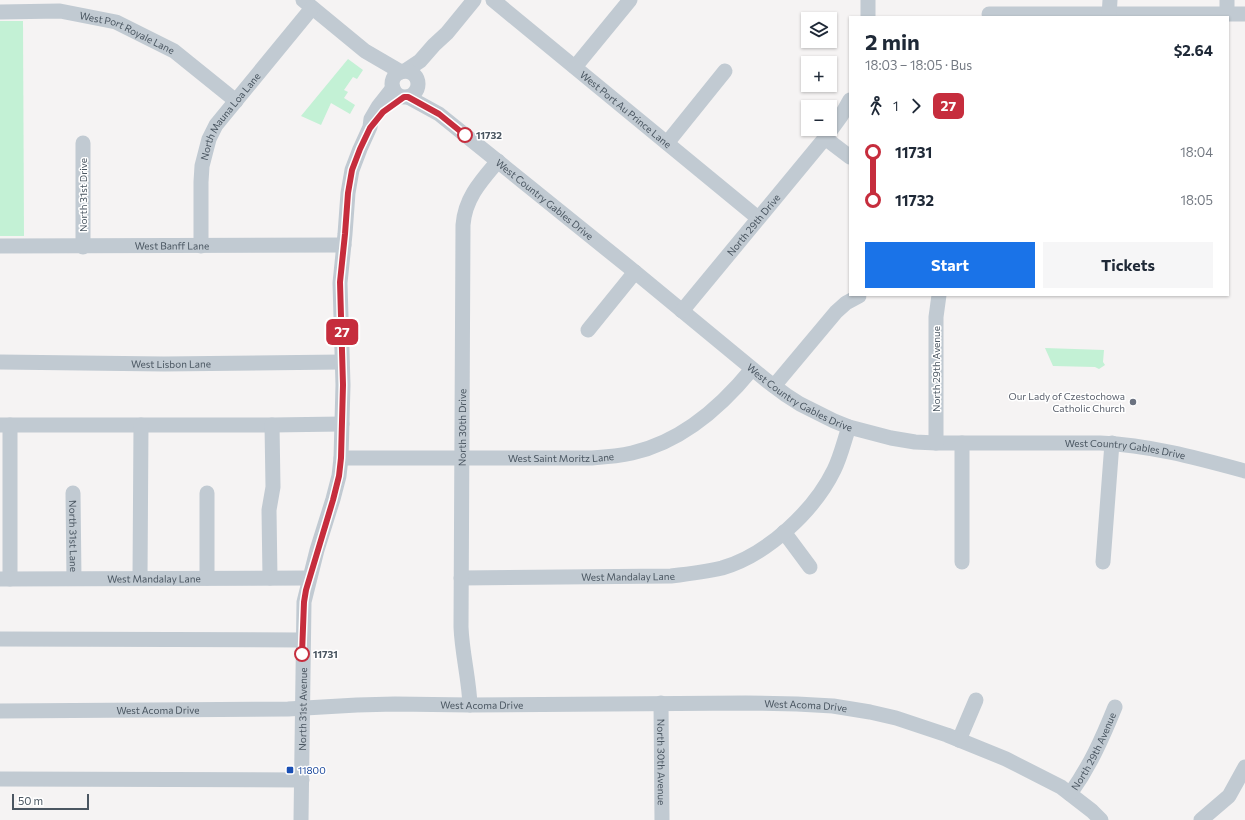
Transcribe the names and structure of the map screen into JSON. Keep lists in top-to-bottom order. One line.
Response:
{"streets":{"street":["West Port Royale Lane","West Port Au Prince Lane","North Mauna Loa Lane","North 31st Drive","West Country Gables Drive","North 29th Drive","West Banff Lane","West Lisbon Lane","North 29th Avenue","North 30th Drive","West Saint Moritz Lane","North 31st Lane","West Mandalay Lane","West Acoma Drive","North 31st Avenue","North 30th Avenue"]},"crossings":[["West Port Royale Lane","North Mauna Loa Lane"],["West Port Au Prince Lane","North 29th Drive"],["North Mauna Loa Lane","West Country Gables Drive"],["North Mauna Loa Lane","West Banff Lane"],["North 31st Drive","West Banff Lane"],["West Country Gables Drive","North 29th Drive"],["West Country Gables Drive","North 29th Avenue"],["West Country Gables Drive","North 30th Drive"],["West Country Gables Drive","West Saint Moritz Lane"],["West Country Gables Drive","West Mandalay Lane"],["West Country Gables Drive","North 31st Avenue"],["West Banff Lane","North 31st Avenue"],["West Lisbon Lane","North 31st Avenue"],["North 29th Avenue","West Acoma Drive"],["North 30th Drive","West Saint Moritz Lane"],["North 30th Drive","West Mandalay Lane"],["North 30th Drive","West Acoma Drive"],["West Saint Moritz Lane","North 31st Avenue"],["North 31st Lane","West Mandalay Lane"],["West Mandalay Lane","North 31st Avenue"],["West Acoma Drive","North 31st Avenue"],["West Acoma Drive","North 30th Avenue"]],"places":{"other":["11732","Our Lady of Czestochowa Catholic Church","11731"],"transit":["11800"]},"lines":["bus line 27"],"scale_bar":"50 m","page":{"on_map":"27","map_buttons":["+","−"],"heading":["2 min","18:03 – 18:05 · Bus","$2.64"],"legs":["1","27"],"list":[{"name":"11731","value":"18:04"},{"name":"11732","value":"18:05"}],"buttons":["Start","Tickets"],"scale":"50 m"}}
